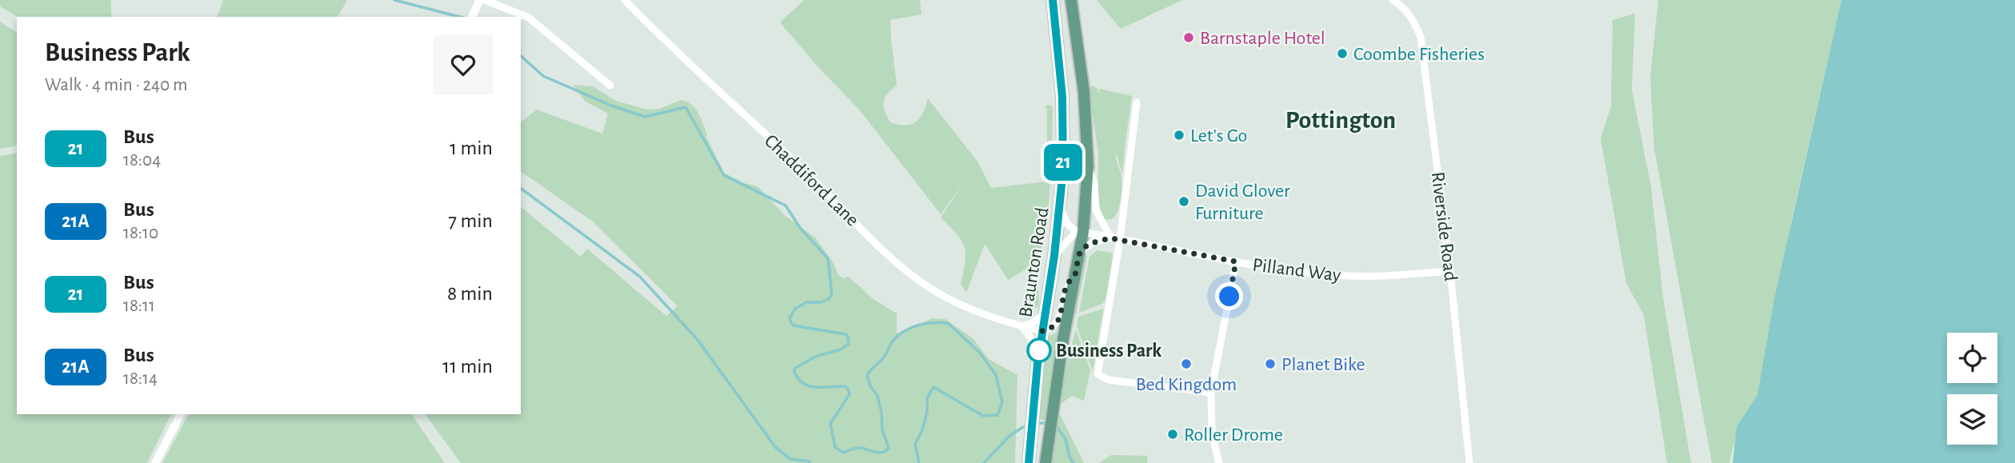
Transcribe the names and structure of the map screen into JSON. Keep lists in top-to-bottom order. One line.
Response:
{"streets":{"main road":["Braunton Road"],"street":["Chaddiford Lane","Riverside Road","Pilland Way"]},"crossings":[["Chaddiford Lane","Braunton Road"],["Riverside Road","Pilland Way"]],"districts":["Pottington"],"places":["Barnstaple Hotel","Coombe Fisheries","Let's Go","David Glover Furniture","Business Park","Bed Kingdom","Planet Bike","Roller Drome"],"lines":["bus line 21"],"page":{"on_map":"21","heading":["Business Park","Walk · 4 min · 240 m"],"list":[{"mark":"21","name":"Bus","note":"18:04","value":"1 min"},{"mark":"21A","name":"Bus","note":"18:10","value":"7 min"},{"mark":"21","name":"Bus","note":"18:11","value":"8 min"},{"mark":"21A","name":"Bus","note":"18:14","value":"11 min"}]}}
